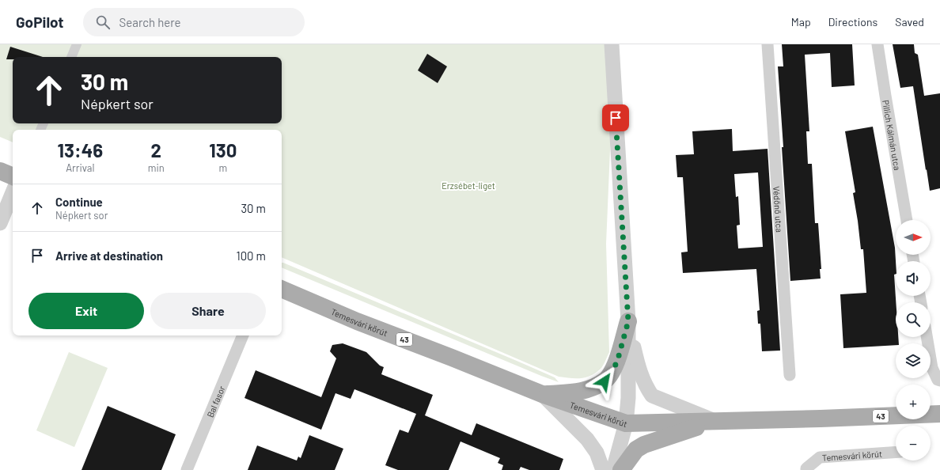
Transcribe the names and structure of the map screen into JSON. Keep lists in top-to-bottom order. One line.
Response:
{"streets":{"main road":["Temesvári körút","43"],"street":["Pillich Kálmán utca","Védőnő utca","Bal fasor"]},"parks":["Erzsébet-liget"],"north":"right","page":{"header":"GoPilot","search":"Search here","nav":["Map","Directions","Saved"],"turn":["30 m","Népkert sor"],"eta":["13:46","Arrival","2","min","130","m"],"list":[{"name":"Continue","note":"Népkert sor","value":"30 m"},{"name":"Arrive at destination","value":"100 m"}],"map_buttons":["+","−"],"buttons":["Exit","Share"]}}
